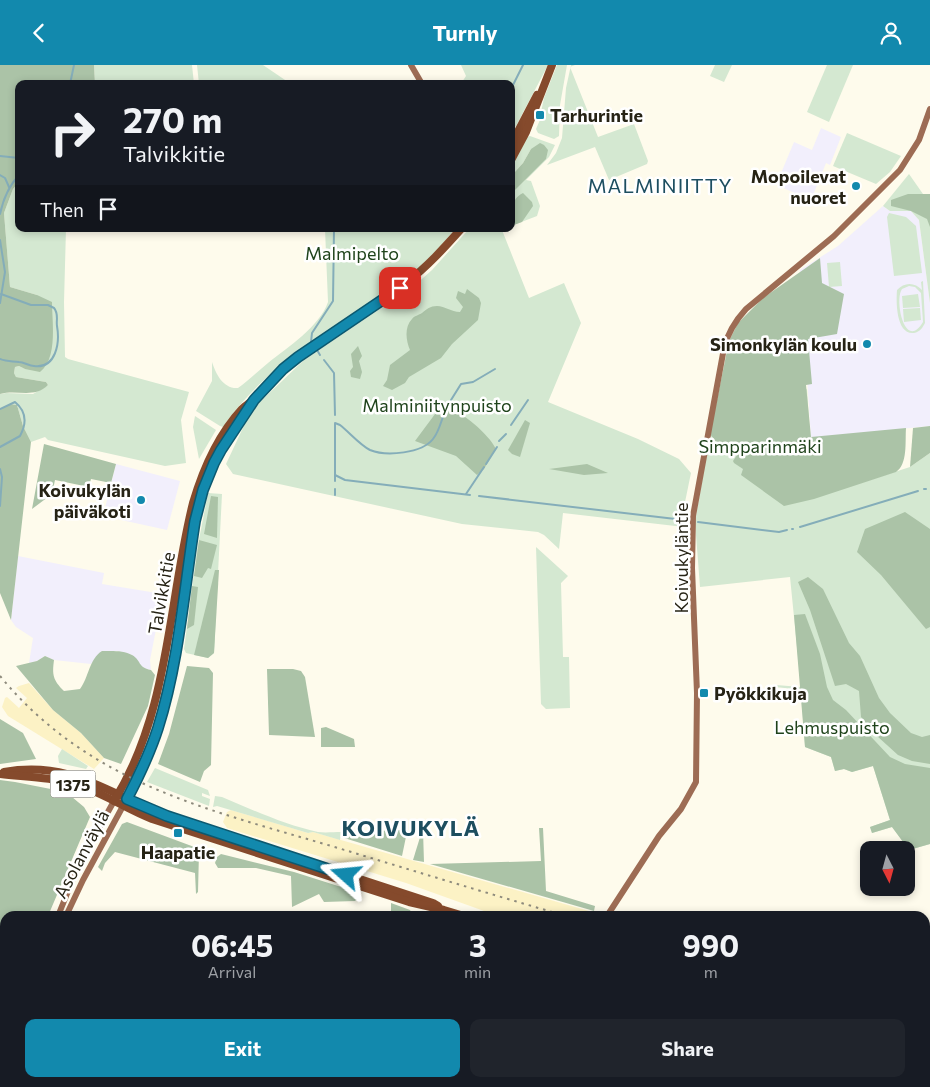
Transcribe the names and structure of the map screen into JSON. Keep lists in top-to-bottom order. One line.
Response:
{"streets":{"main road":["Koivukyläntie","Talvikkitie","1375","Asolanväylä"]},"crossings":[["Talvikkitie","1375"],["Talvikkitie","Asolanväylä"],["1375","Asolanväylä"]],"districts":["MALMINIITTY","KOIVUKYLÄ"],"parks":["Malmipelto","Malminiitynpuisto","Simpparinmäki","Lehmuspuisto"],"places":{"transit":["Tarhurintie","Pyökkikuja","Haapatie"],"other":["Mopoilevat nuoret","Simonkylän koulu","Koivukylän päiväkoti"]},"north":"bottom","page":{"header":"Turnly","turn":["270 m","Talvikkitie"],"then":"Then","eta":["06:45","Arrival","3","min","990","m"],"buttons":["Exit","Share"]}}
